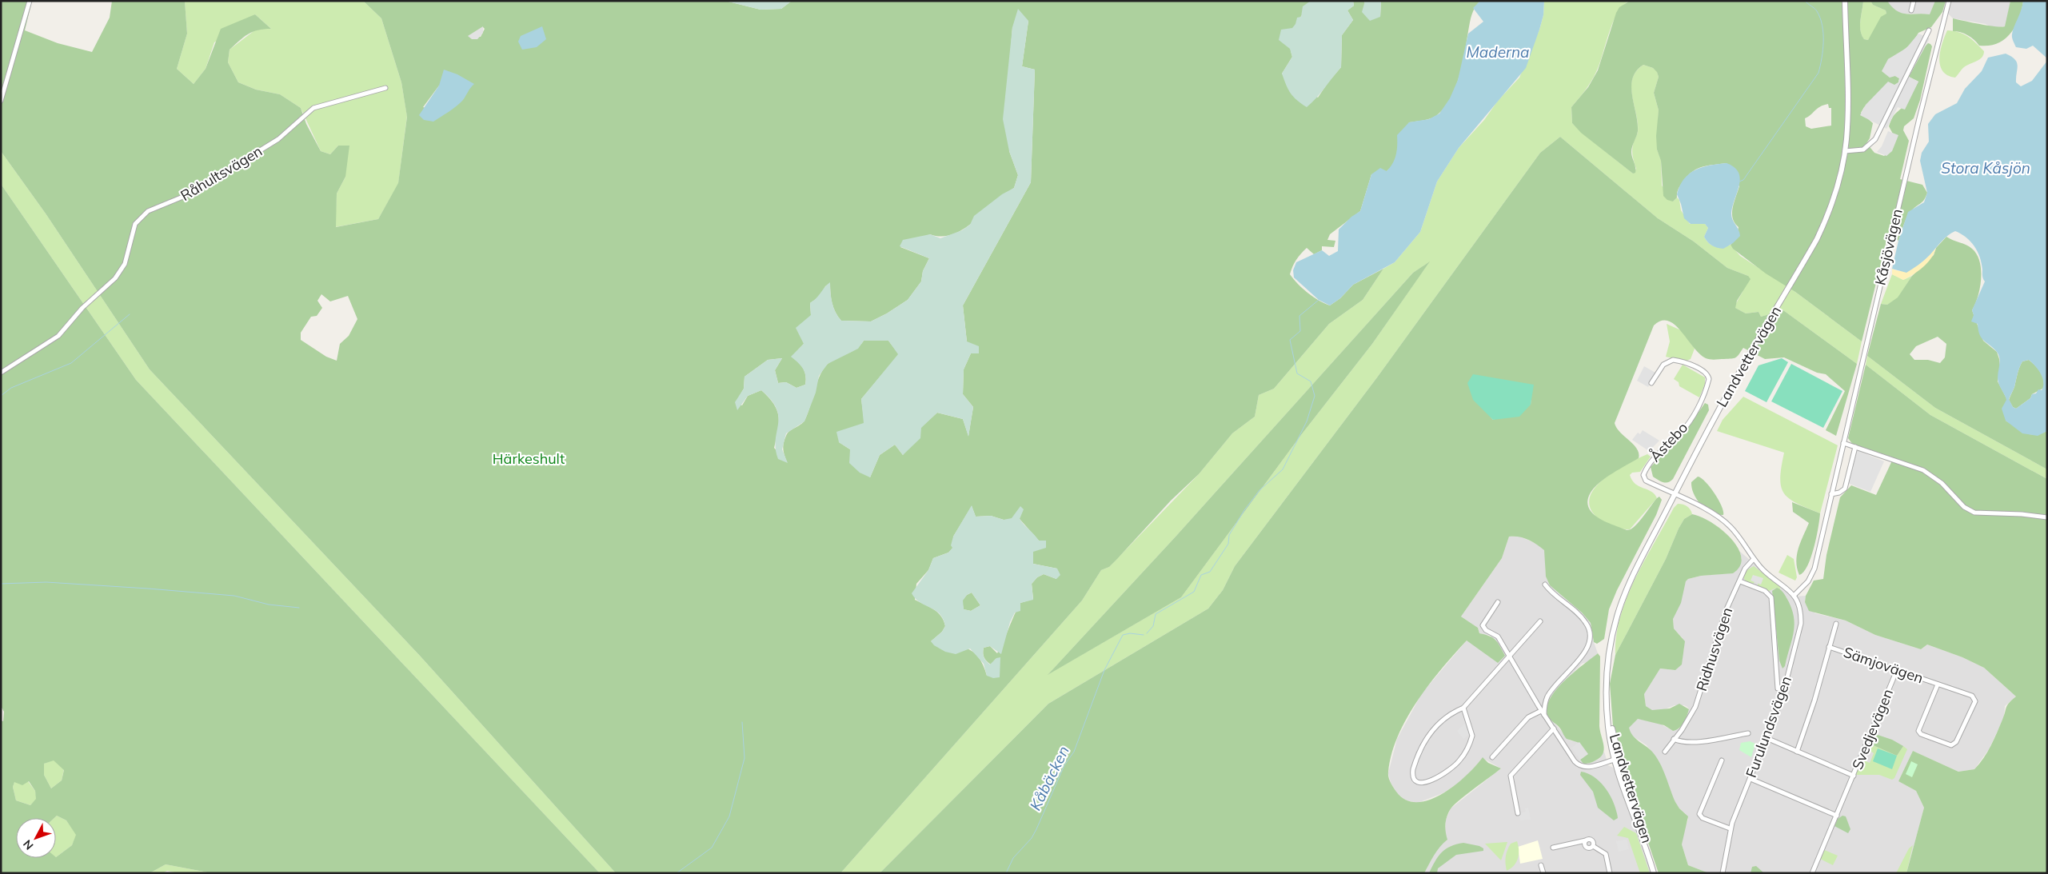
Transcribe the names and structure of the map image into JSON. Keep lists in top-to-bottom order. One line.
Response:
{"streets":{"street":["Råhultsvägen","Kåsjövägen","Landvettervägen","Åstebo","Ridhusvägen","Sämjovägen","Furulundsvägen","Svedjevägen"]},"crossings":[["Kåsjövägen","Furulundsvägen"],["Landvettervägen","Åstebo"],["Sämjovägen","Svedjevägen"],["Furulundsvägen","Svedjevägen"]],"water":["Maderna","Stora Kåsjön","Kåbäcken"],"parks":["Härkeshult"],"north":"bottom left"}
